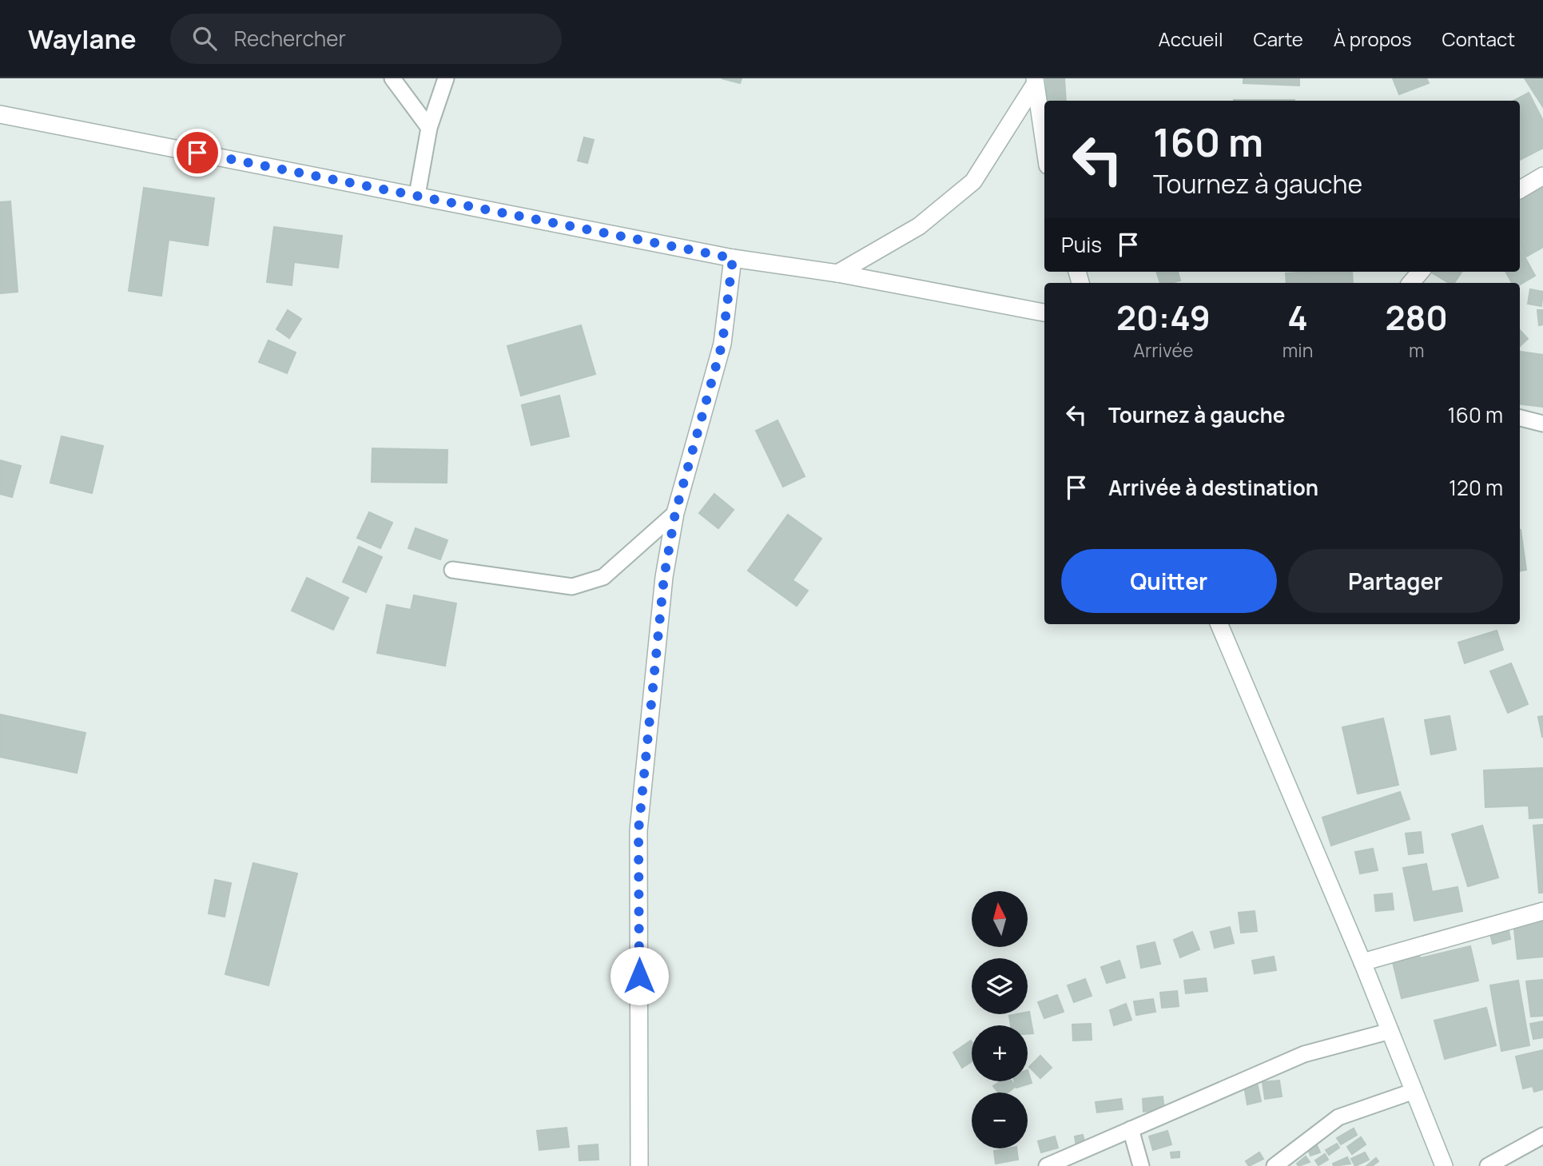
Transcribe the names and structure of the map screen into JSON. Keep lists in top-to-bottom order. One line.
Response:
{"north":"top","page":{"header":"Waylane","search":"Rechercher","nav":["Accueil","Carte","À propos","Contact"],"turn":["160 m","Tournez à gauche"],"then":"Puis","eta":["20:49","Arrivée","4","min","280","m"],"list":[{"name":"Tournez à gauche","value":"160 m"},{"name":"Arrivée à destination","value":"120 m"}],"buttons":["Quitter","Partager"],"map_buttons":["+","−"]}}
